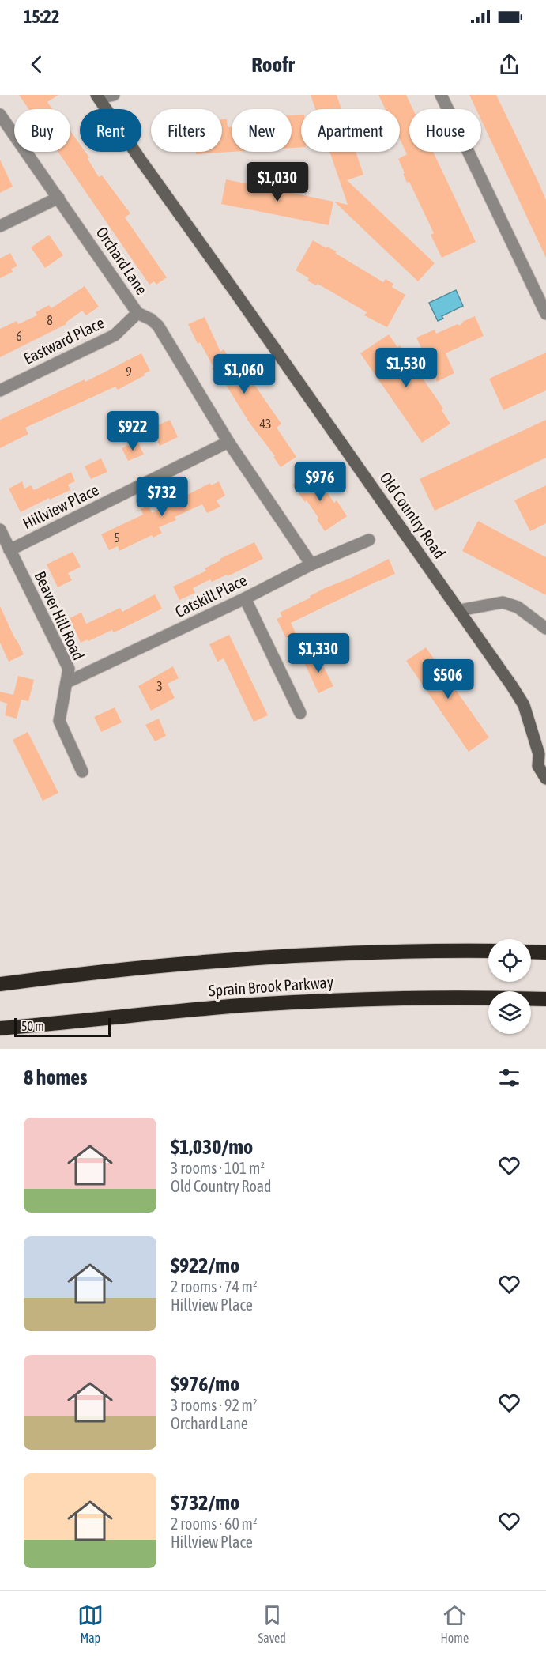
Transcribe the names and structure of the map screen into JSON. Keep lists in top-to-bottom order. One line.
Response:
{"streets":{"highway":["Sprain Brook Parkway"],"street":["Orchard Lane","Eastward Place","Hillview Place","Old Country Road","Catskill Place","Beaver Hill Road"]},"crossings":[["Orchard Lane","Eastward Place"],["Orchard Lane","Hillview Place"],["Orchard Lane","Catskill Place"],["Hillview Place","Beaver Hill Road"],["Catskill Place","Beaver Hill Road"]],"house_numbers":["8","6","9","43","5","3"],"scale_bar":"50 m","page":{"status":"15:22","header":"Roofr","chip":["Buy","Rent","Filters","New","Apartment","House"],"price":["$1,030","$1,530","$1,060","$922","$976","$732","$1,330","$506"],"scale":"50 m","heading":"8 homes","list":[{"name":"$1,030/mo","note":"3 rooms · 101 m² · Old Country Road"},{"name":"$922/mo","note":"2 rooms · 74 m² · Hillview Place"},{"name":"$976/mo","note":"3 rooms · 92 m² · Orchard Lane"},{"name":"$732/mo","note":"2 rooms · 60 m² · Hillview Place"}],"tabs":["Map","Saved","Home"]}}
